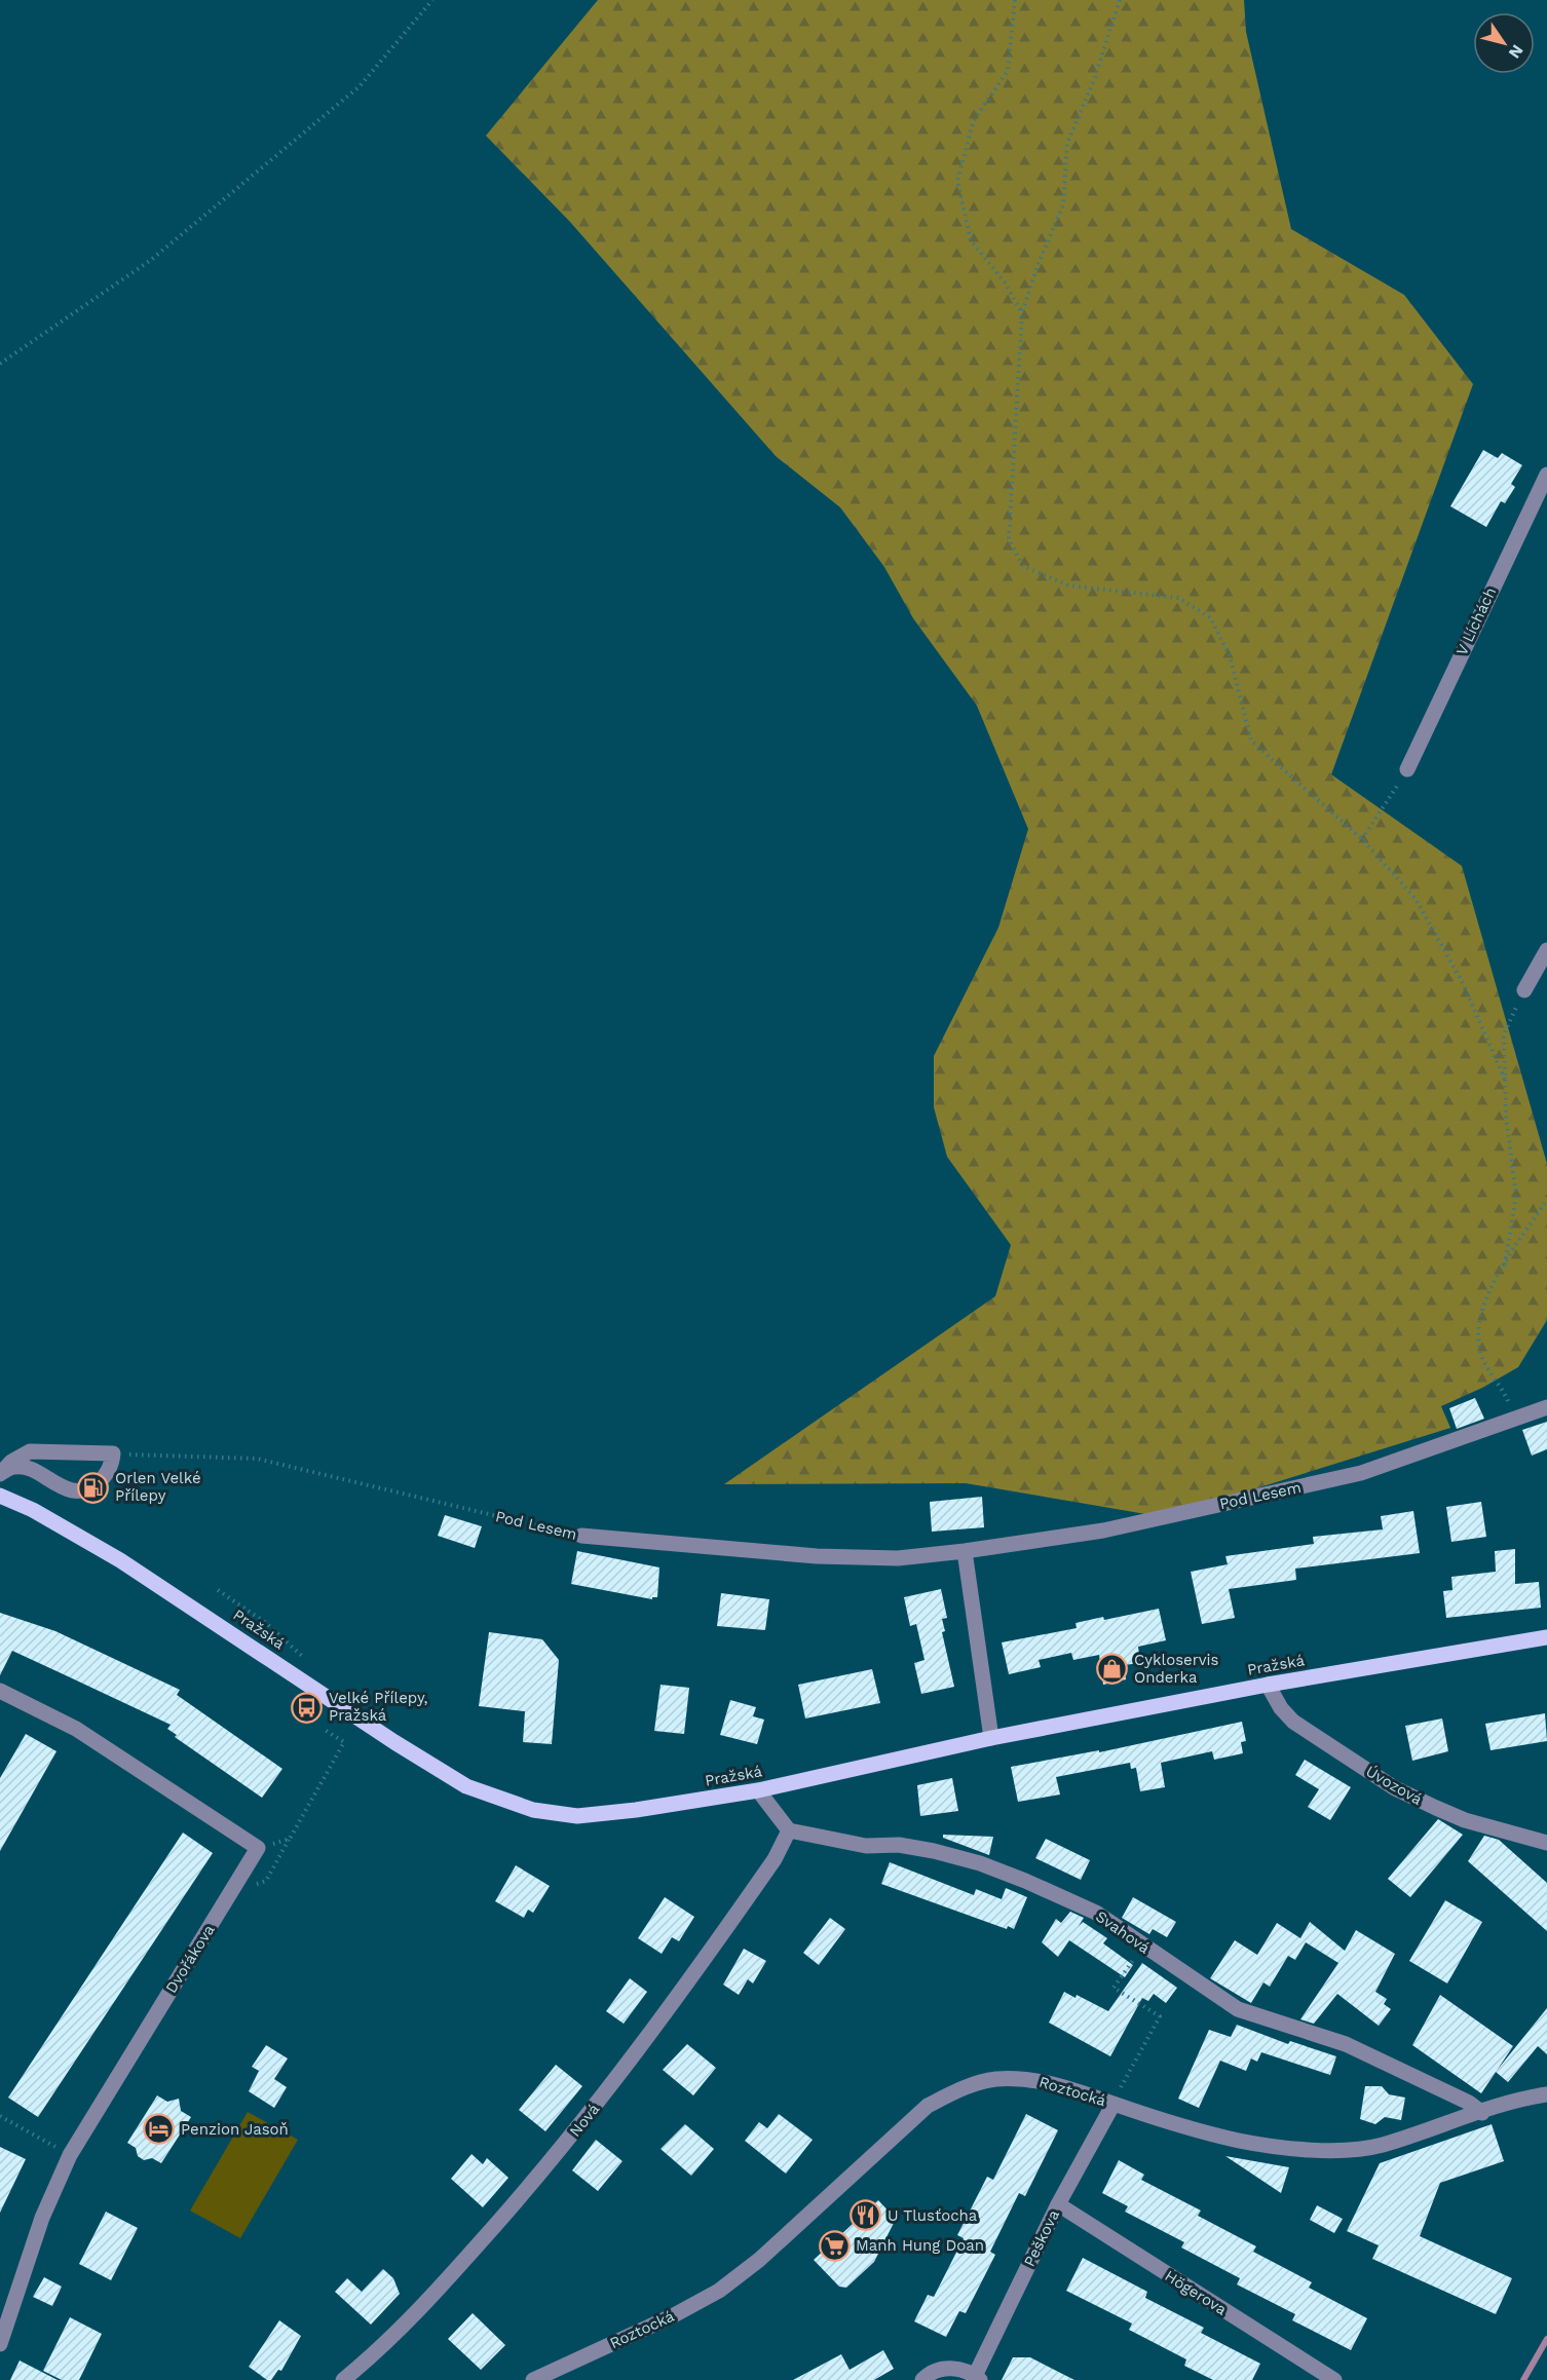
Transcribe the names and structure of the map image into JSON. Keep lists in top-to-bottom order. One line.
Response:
{"streets":{"main road":["Pražská"],"street":["V Líchách","Pod Lesem","Úvozová","Svahová","Dvořákova","Roztocká","Nová","Peškova","Högerova"]},"crossings":[["Pražská","Úvozová"],["Svahová","Roztocká"],["Svahová","Nová"],["Roztocká","Peškova"],["Peškova","Högerova"]],"places":{"fuel station":["Orlen Velké Přílepy"],"shop":["Cykloservis Onderka"],"bus stop":["Velké Přílepy, Pražská"],"hotel":["Penzion Jasoň"],"restaurant":["U Tlusťocha"],"supermarket":["Manh Hung Doan"]},"north":"bottom right"}
